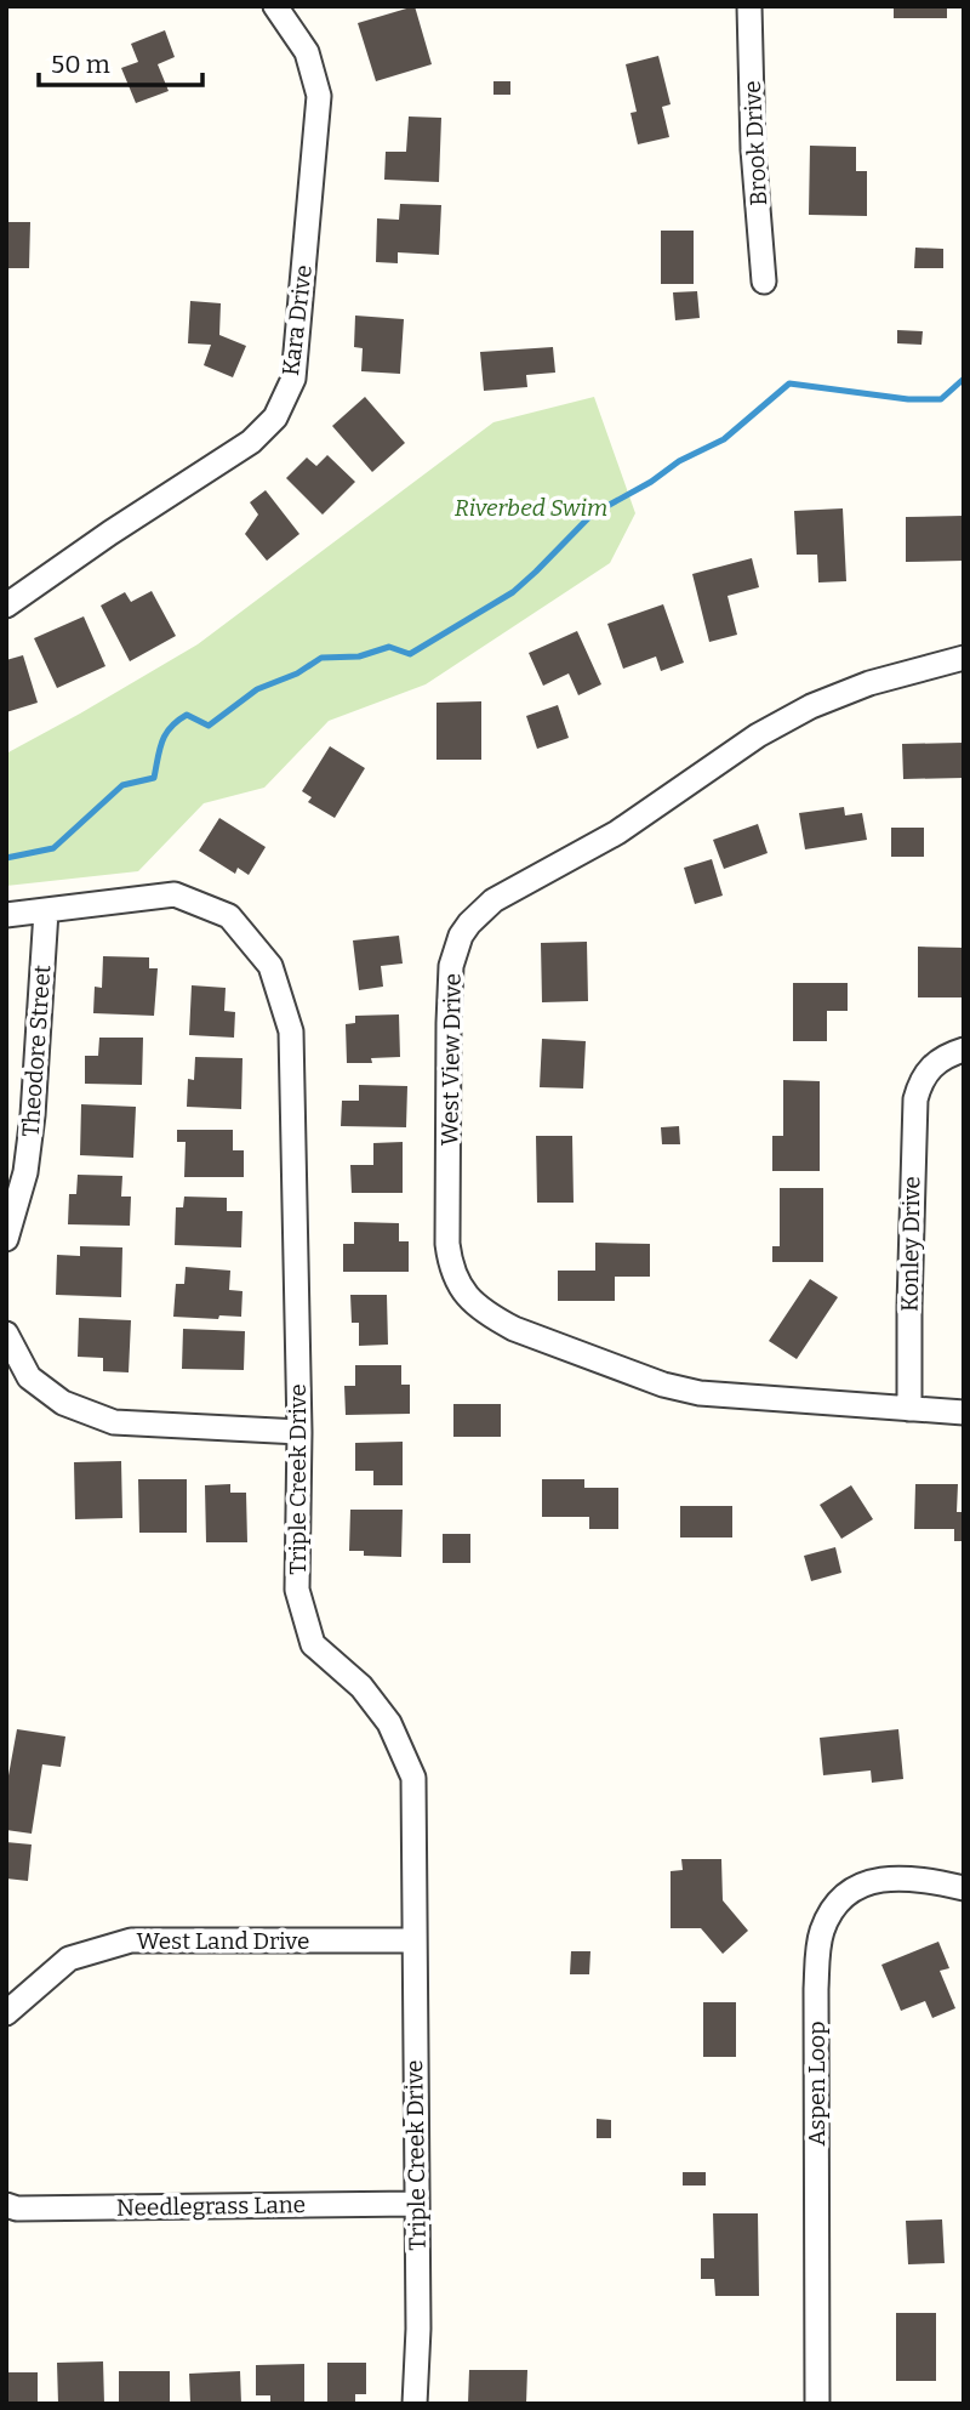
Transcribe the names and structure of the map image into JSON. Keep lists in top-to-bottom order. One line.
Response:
{"streets":{"street":["Brook Drive","Kara Drive","Theodore Street","West View Drive","Konley Drive","Triple Creek Drive","West Land Drive","Aspen Loop","Needlegrass Lane"]},"crossings":[["Theodore Street","Triple Creek Drive"],["West View Drive","Konley Drive"],["Triple Creek Drive","West Land Drive"],["Triple Creek Drive","Needlegrass Lane"]],"parks":["Riverbed Swim"],"scale_bar":"50 m"}
